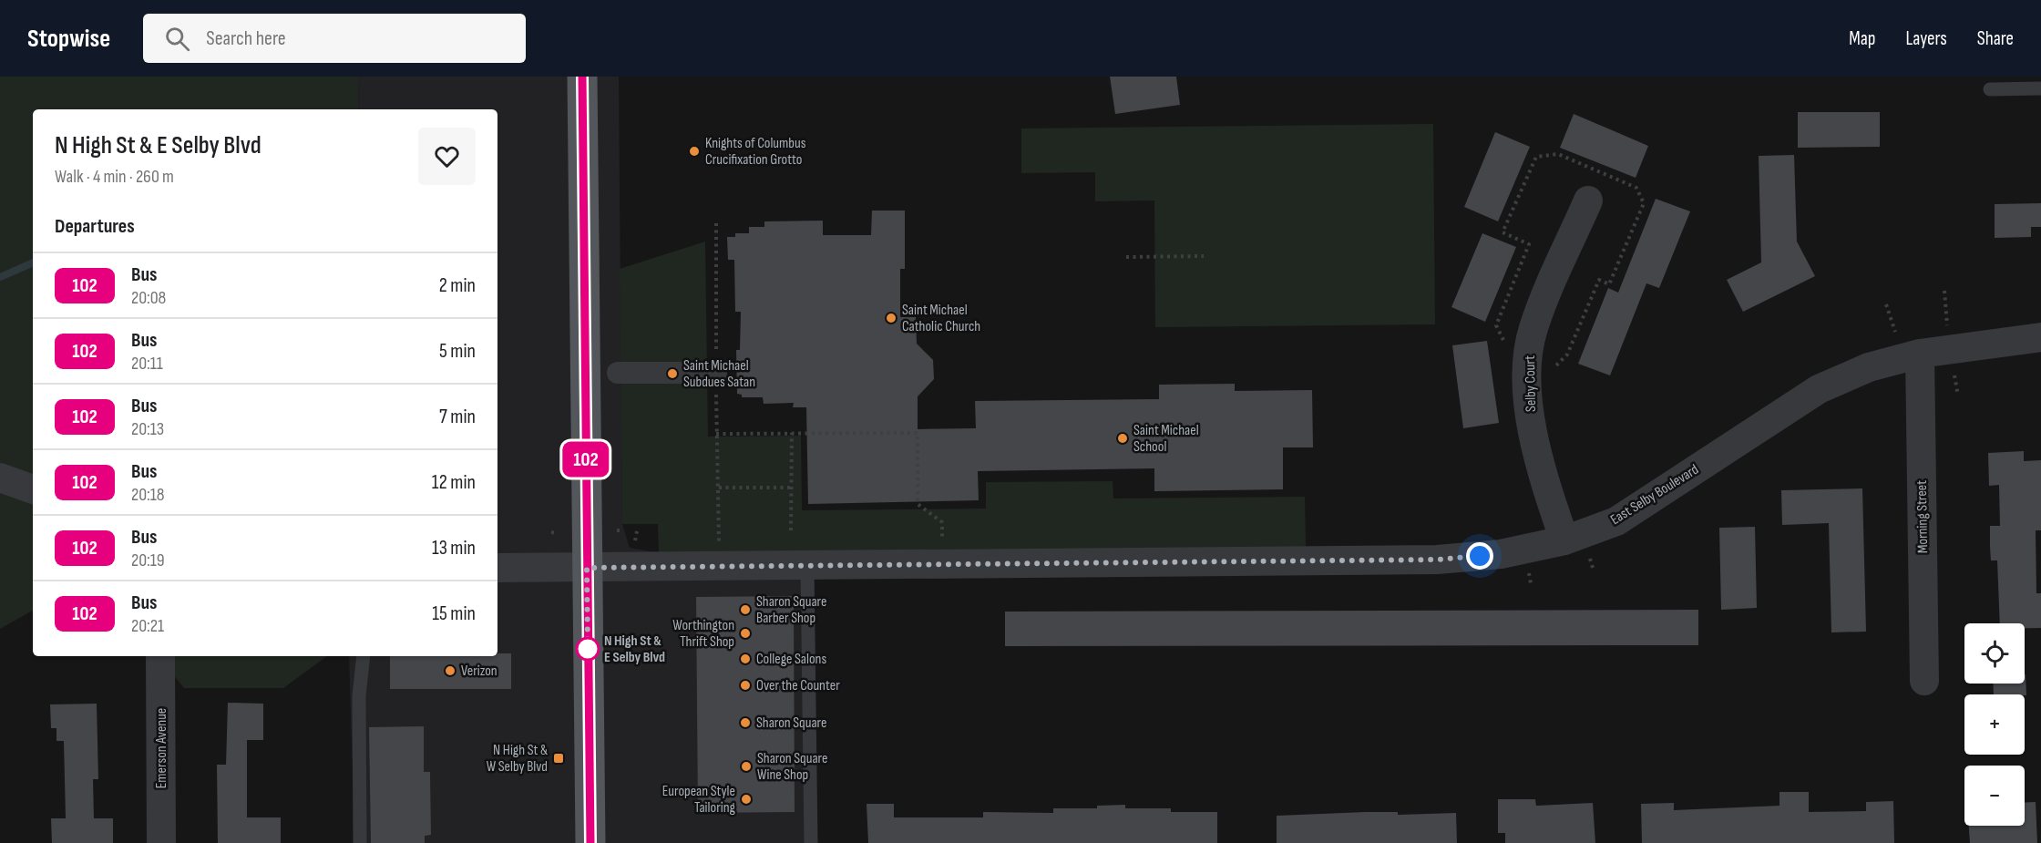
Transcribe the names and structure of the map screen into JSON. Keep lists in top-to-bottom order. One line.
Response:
{"streets":{"street":["Selby Court","East Selby Boulevard","Morning Street","Emerson Avenue"]},"crossings":[["Selby Court","East Selby Boulevard"],["East Selby Boulevard","Morning Street"]],"places":{"other":["Knights of Columbus Crucifixation Grotto","Saint Michael Catholic Church","Saint Michael Subdues Satan","Saint Michael School","Sharon Square Barber Shop","Worthington Thrift Shop","N High St & E Selby Blvd","College Salons","Verizon","Over the Counter","Sharon Square","Sharon Square Wine Shop","European Style Tailoring"],"transit":["N High St & W Selby Blvd"]},"lines":["bus line 102"],"page":{"header":"Stopwise","search":"Search here","nav":["Map","Layers","Share"],"on_map":"102","heading":[["N High St & E Selby Blvd","Walk · 4 min · 260 m"],"Departures"],"list":[{"mark":"102","name":"Bus","note":"20:08","value":"2 min"},{"mark":"102","name":"Bus","note":"20:11","value":"5 min"},{"mark":"102","name":"Bus","note":"20:13","value":"7 min"},{"mark":"102","name":"Bus","note":"20:18","value":"12 min"},{"mark":"102","name":"Bus","note":"20:19","value":"13 min"},{"mark":"102","name":"Bus","note":"20:21","value":"15 min"}],"map_buttons":["+","−"]}}
